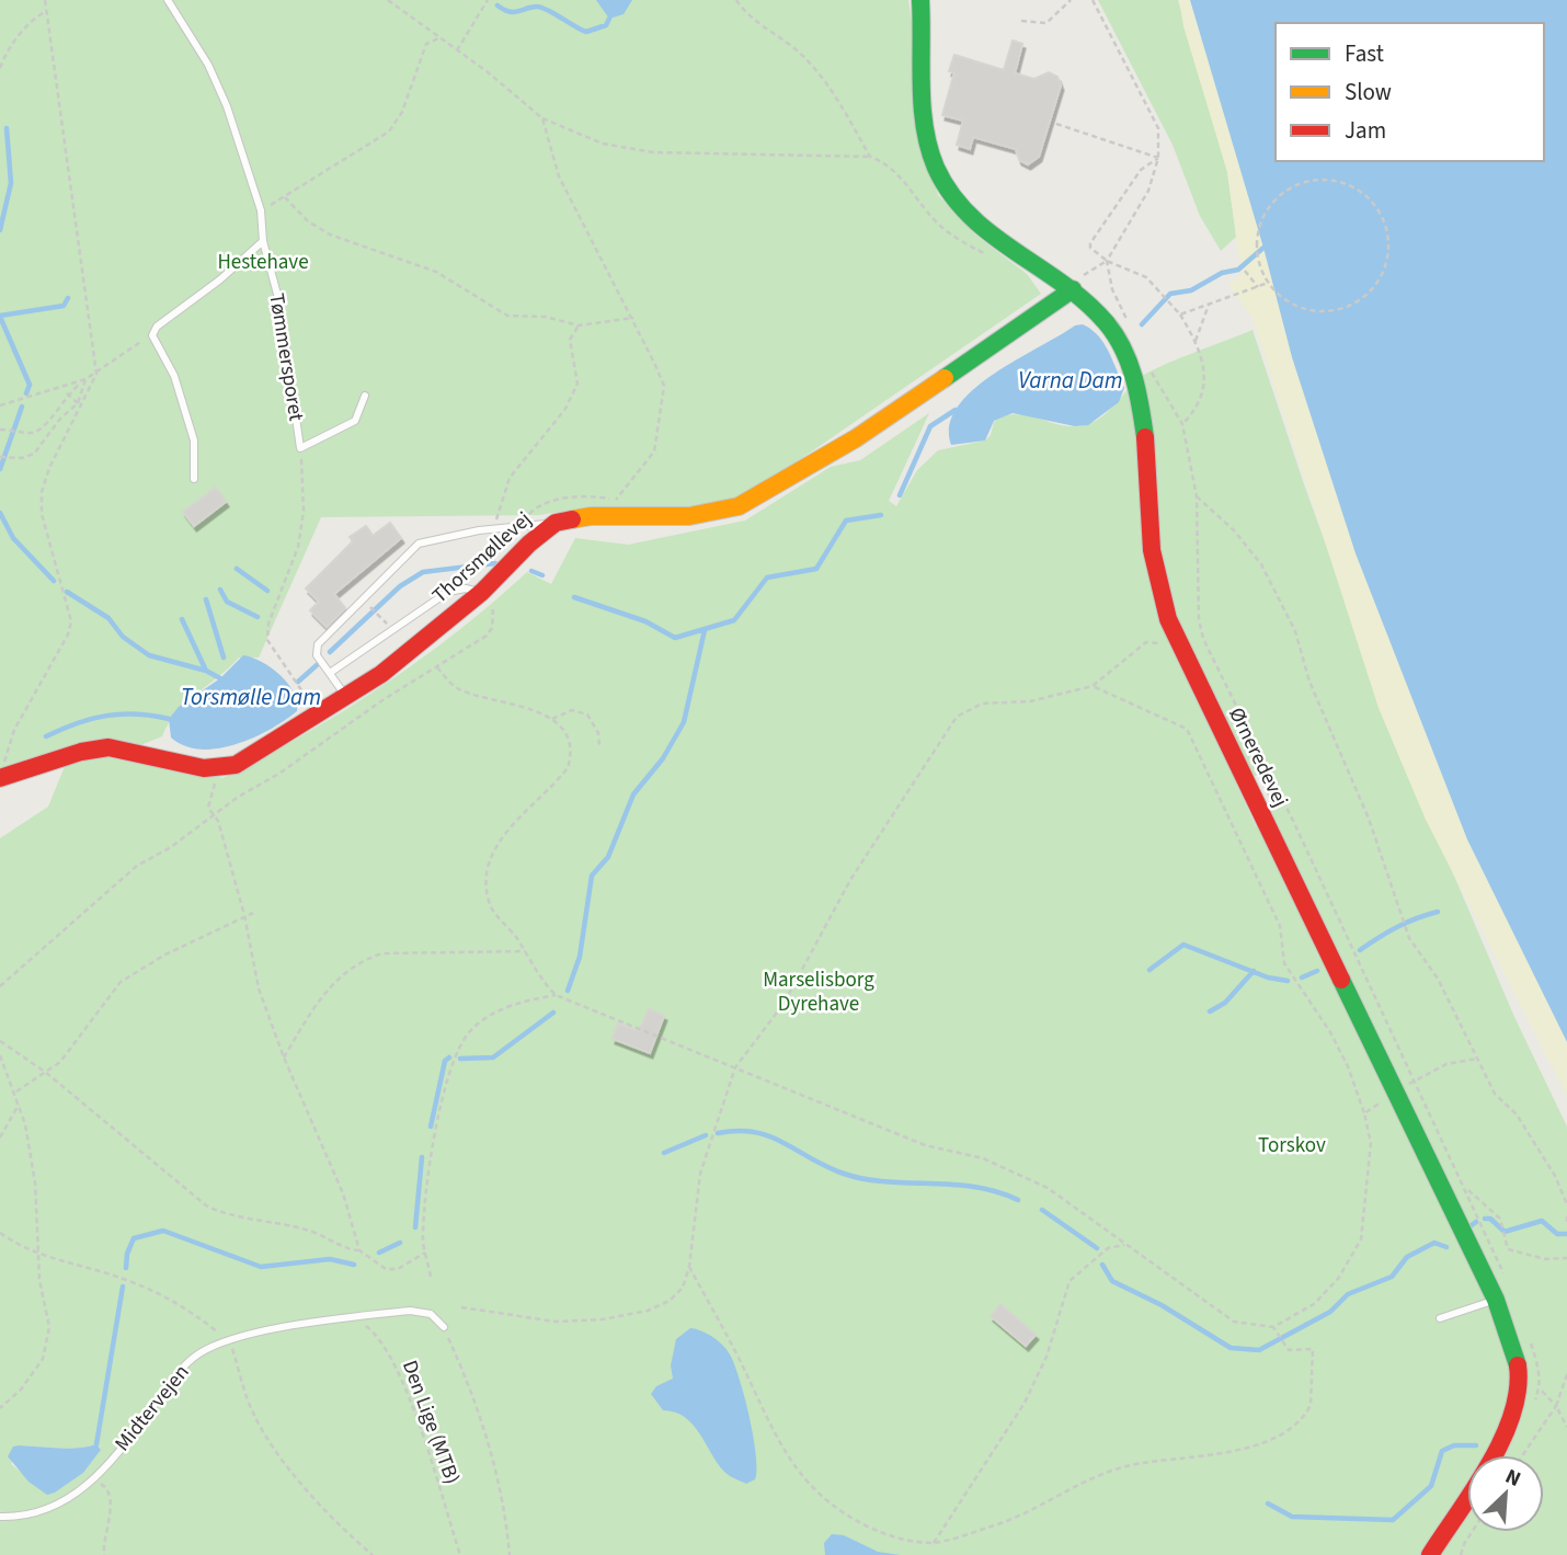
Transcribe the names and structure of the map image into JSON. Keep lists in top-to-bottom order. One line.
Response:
{"streets":{"street":["Thorsmøllevej","Ørneredevej"],"lane":["Tømmersporet","Midtervejen"],"path":["Den Lige (MTB)"]},"crossings":[["Tømmersporet","Thorsmøllevej"],["Thorsmøllevej","Ørneredevej"],["Midtervejen","Den Lige (MTB)"]],"water":["Varna Dam","Torsmølle Dam"],"parks":["Hestehave","Marselisborg Dyrehave","Torskov"],"legend":["Fast","Slow","Jam"],"north":"top right"}
